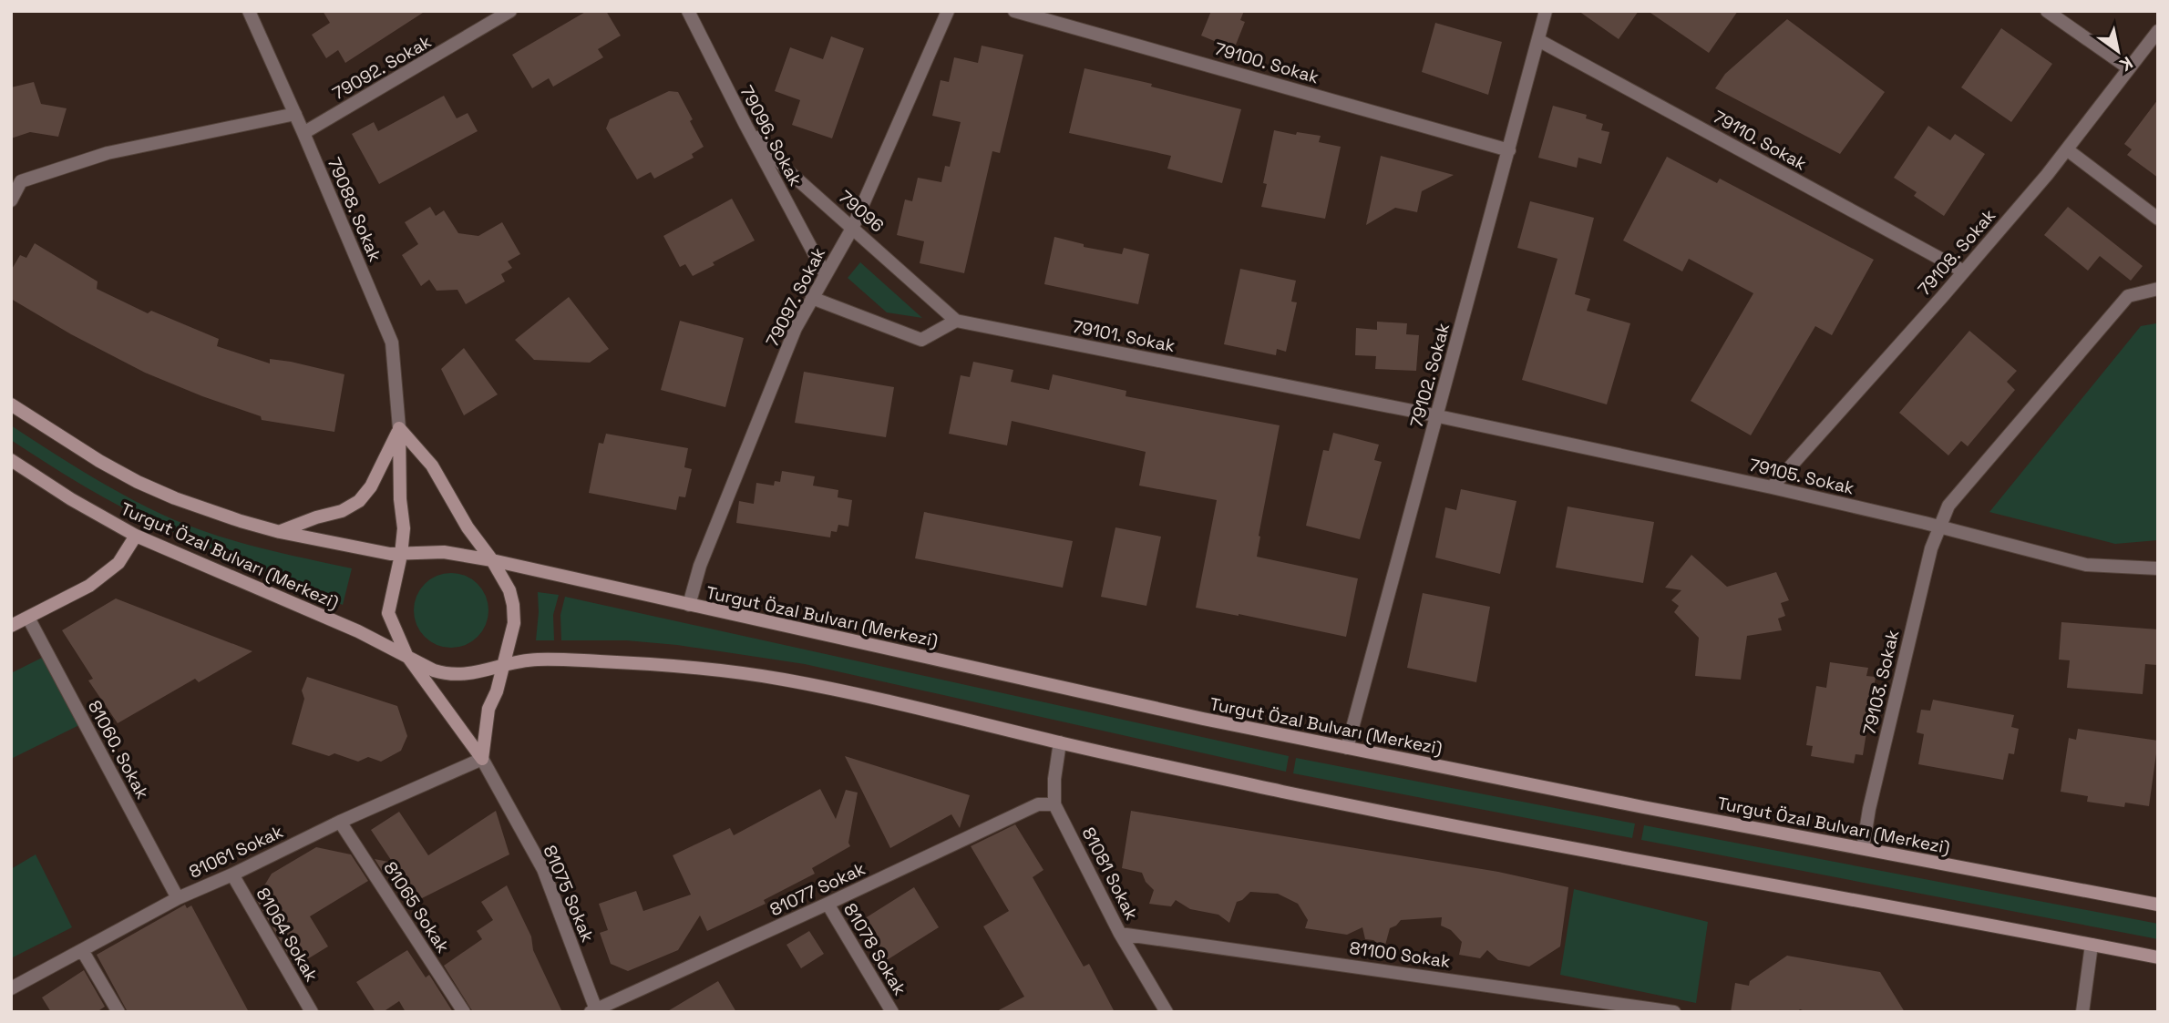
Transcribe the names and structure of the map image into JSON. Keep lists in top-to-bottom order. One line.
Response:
{"streets":{"main road":["Turgut Özal Bulvarı (Merkezi)"],"street":["79100. Sokak","79092. Sokak","79096. Sokak","79110. Sokak","79088. Sokak","79096","79108. Sokak","79097. Sokak","79101. Sokak","79102. Sokak","79105. Sokak","79103. Sokak","81060. Sokak","81061 Sokak","81081 Sokak","81077 Sokak","81075 Sokak","81065 Sokak","81064 Sokak","81078 Sokak","81100 Sokak"]},"crossings":[["79100. Sokak","79102. Sokak"],["79092. Sokak","79088. Sokak"],["79096. Sokak","79096"],["79096. Sokak","79097. Sokak"],["79110. Sokak","79108. Sokak"],["79110. Sokak","79102. Sokak"],["79096","79097. Sokak"],["79096","79101. Sokak"],["79108. Sokak","79105. Sokak"],["79097. Sokak","Turgut Özal Bulvarı (Merkezi)"],["79101. Sokak","79102. Sokak"],["79101. Sokak","79105. Sokak"],["79102. Sokak","79105. Sokak"],["79102. Sokak","Turgut Özal Bulvarı (Merkezi)"],["79105. Sokak","79103. Sokak"],["Turgut Özal Bulvarı (Merkezi)","79103. Sokak"],["81060. Sokak","81061 Sokak"],["81061 Sokak","81075 Sokak"],["81061 Sokak","81065 Sokak"],["81061 Sokak","81064 Sokak"],["81081 Sokak","81077 Sokak"],["81081 Sokak","81100 Sokak"],["81077 Sokak","81075 Sokak"],["81077 Sokak","81078 Sokak"]],"north":"bottom right"}
